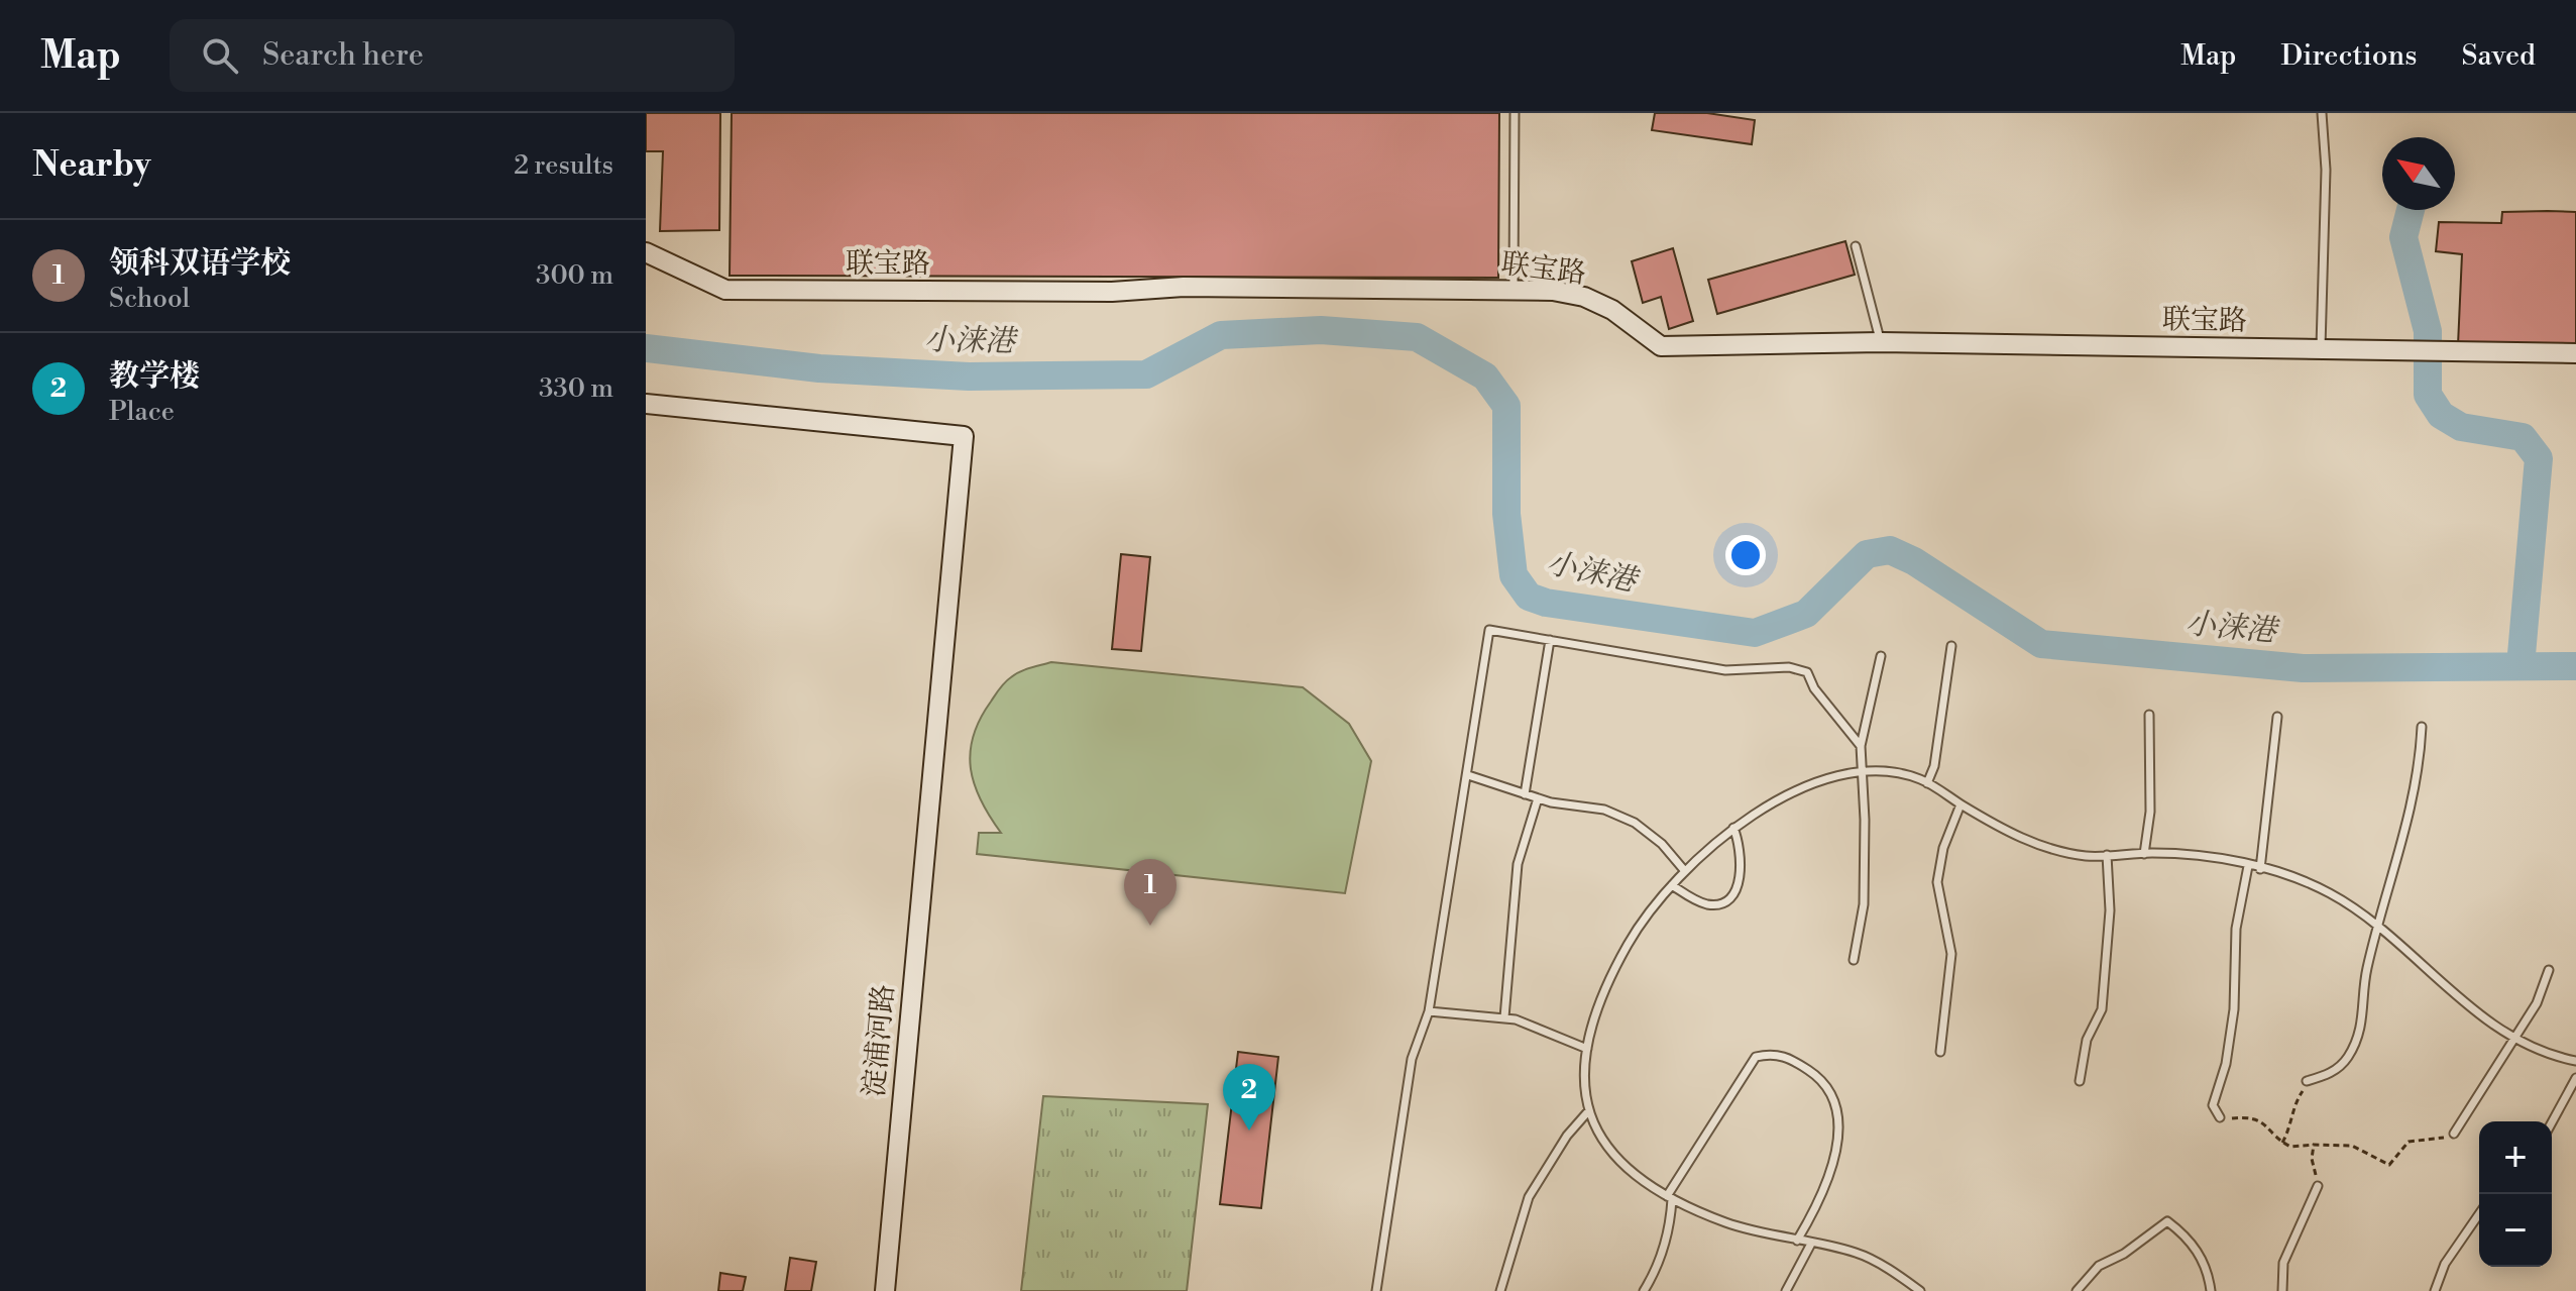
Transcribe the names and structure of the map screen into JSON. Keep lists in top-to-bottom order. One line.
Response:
{"streets":{"street":["联宝路","淀浦河路"]},"water":["小涞港"],"north":"top left","page":{"header":"Map","search":"Search here","nav":["Map","Directions","Saved"],"heading":["Nearby","2 results"],"list":[{"mark":"1","name":"领科双语学校","note":"School","value":"300 m"},{"mark":"2","name":"教学楼","note":"Place","value":"330 m"}],"pins":["1","2"],"map_buttons":["+","−"]}}
